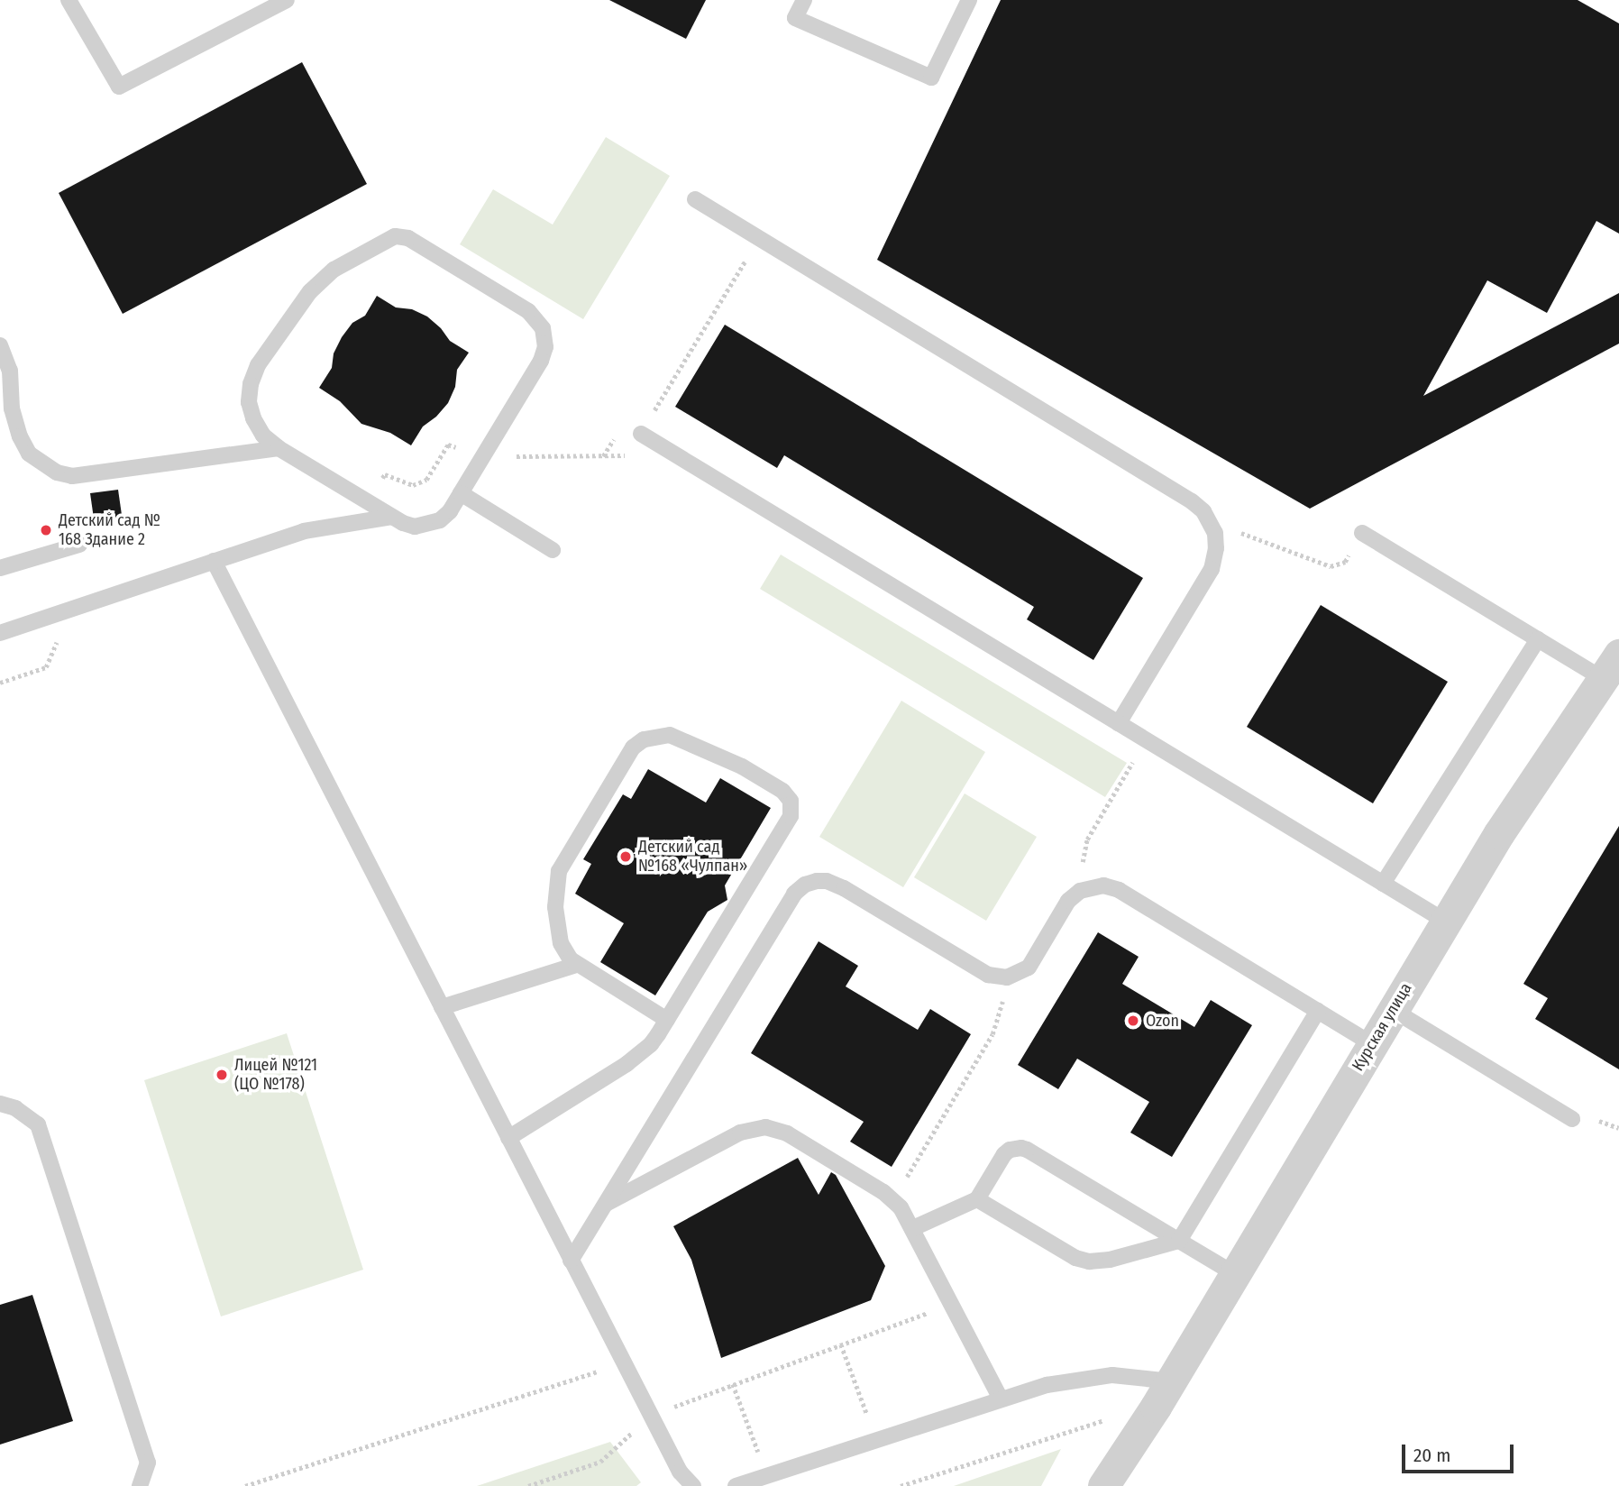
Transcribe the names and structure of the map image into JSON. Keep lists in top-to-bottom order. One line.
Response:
{"streets":{"street":["Курская улица"]},"places":["Детский сад № 168 Здание 2","Детский сад №168 «Чулпан»","Ozon","Лицей №121 (ЦО №178)"],"scale_bar":"20 m"}
